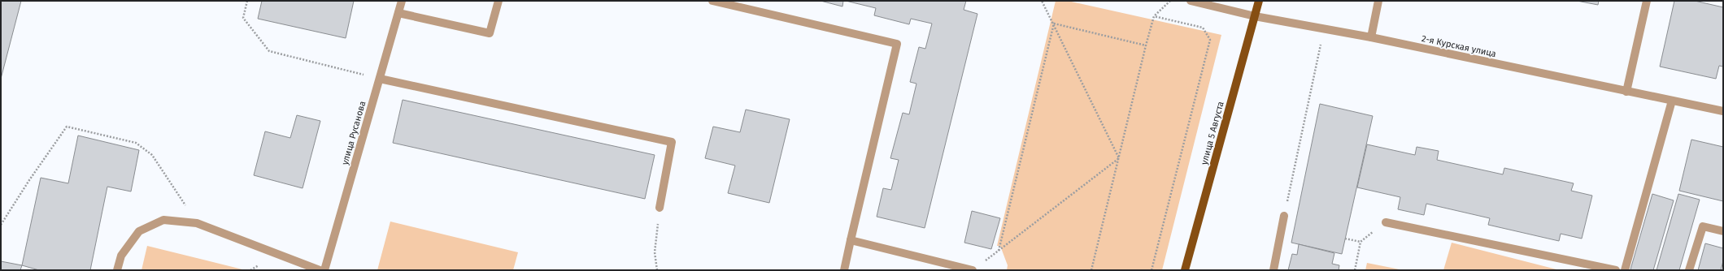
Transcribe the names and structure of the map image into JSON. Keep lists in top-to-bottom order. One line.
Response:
{"streets":{"main road":["улица 5 Августа"],"street":["2-я Курская улица","улица Русанова"]},"crossings":[["2-я Курская улица","улица 5 Августа"]]}
